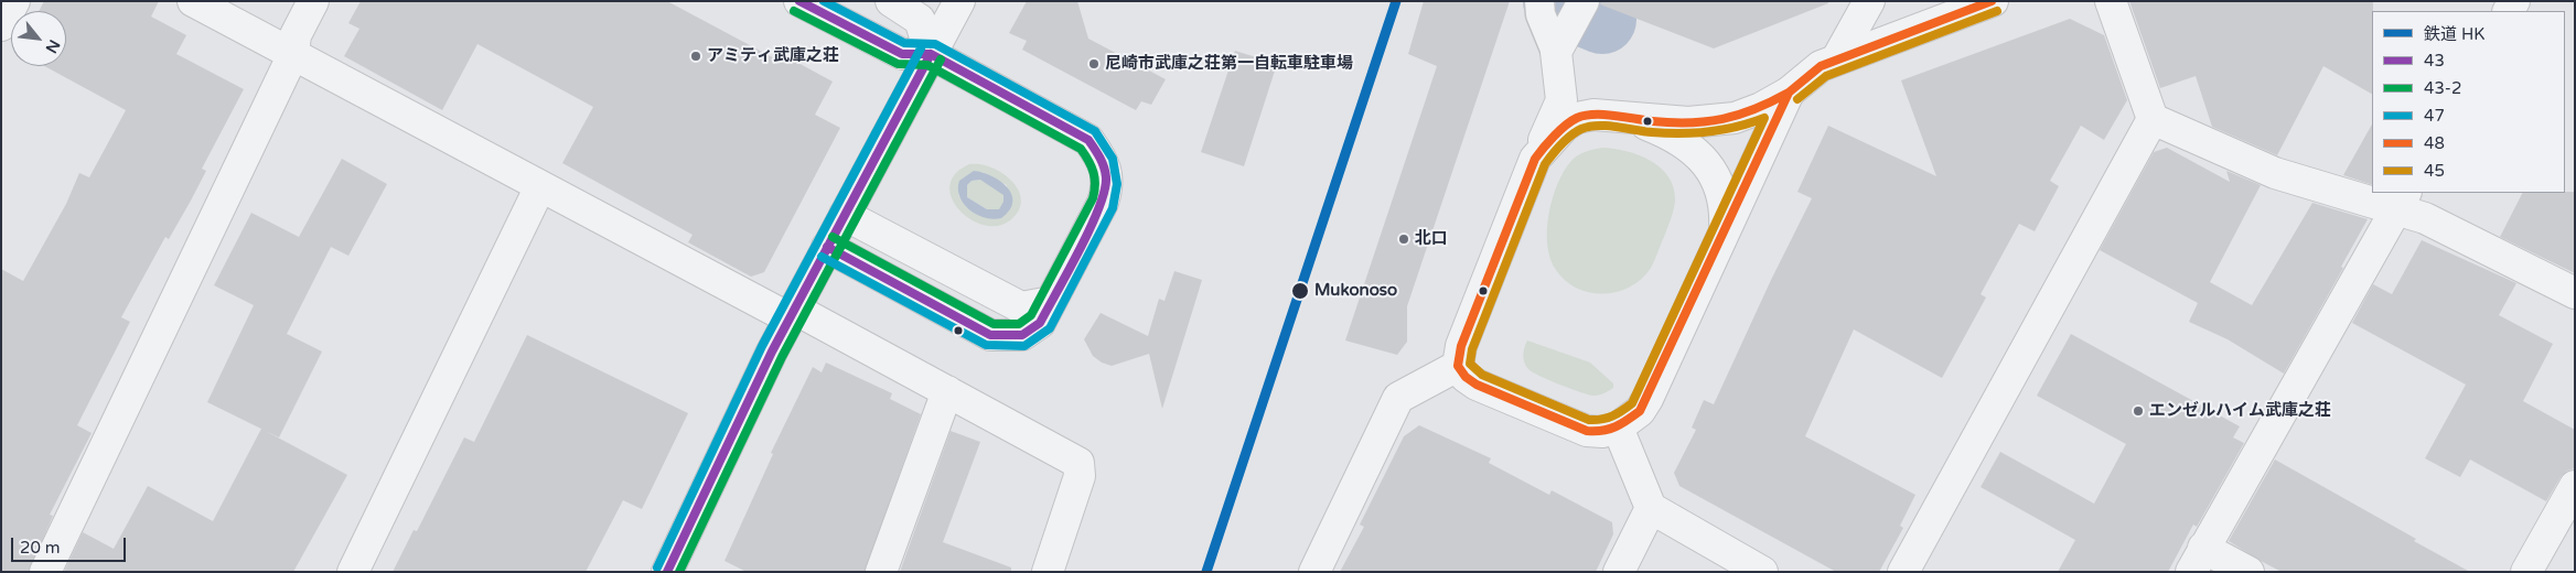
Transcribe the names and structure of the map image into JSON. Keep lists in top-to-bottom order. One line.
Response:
{"places":["アミティ武庫之荘","尼崎市武庫之荘第一自転車駐車場","北口","Mukonoso","エンゼルハイム武庫之荘"],"lines":["rail line HK","transit line 43","transit line 47","transit line 48","transit line 43-2","transit line 45"],"legend":["鉄道 HK","43","43-2","47","48","45"],"scale_bar":"20 m","north":"bottom right"}
